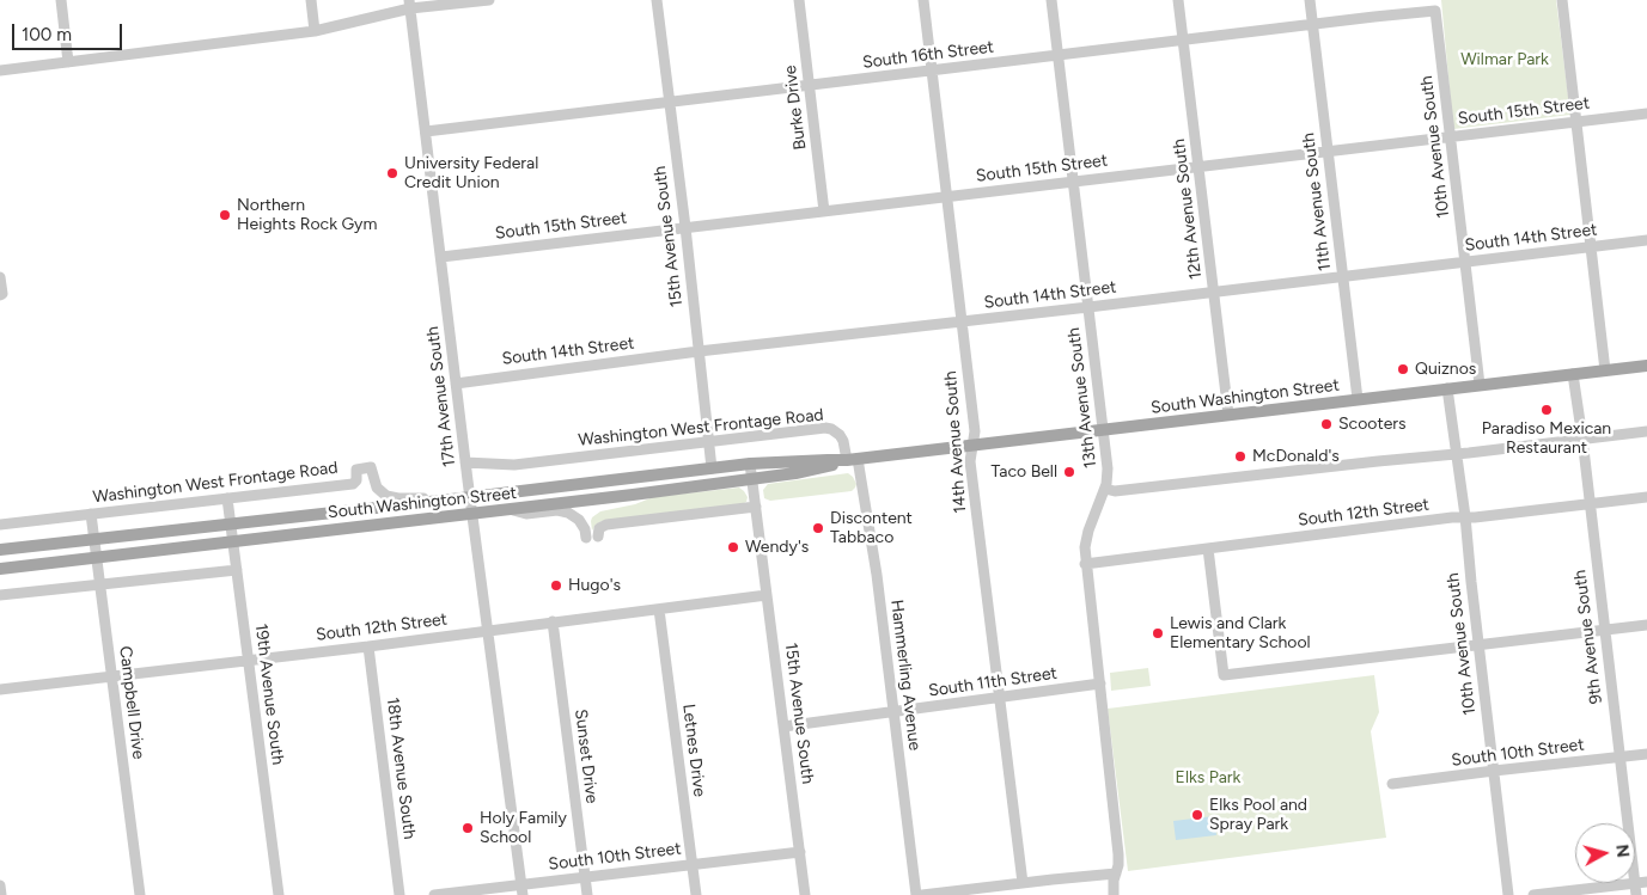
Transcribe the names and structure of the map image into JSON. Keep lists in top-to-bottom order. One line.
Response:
{"streets":{"main road":["South Washington Street"],"street":["South 16th Street","Burke Drive","South 15th Street","10th Avenue South","11th Avenue South","12th Avenue South","15th Avenue South","South 14th Street","17th Avenue South","13th Avenue South","Washington West Frontage Road","14th Avenue South","South 12th Street","9th Avenue South","Hammerling Avenue","South 11th Street","19th Avenue South","Campbell Drive","Letnes Drive","South 10th Street","Sunset Drive","18th Avenue South"]},"crossings":[["South 16th Street","Burke Drive"],["South 16th Street","10th Avenue South"],["South 16th Street","11th Avenue South"],["South 16th Street","12th Avenue South"],["South 16th Street","15th Avenue South"],["South 16th Street","17th Avenue South"],["South 16th Street","13th Avenue South"],["South 16th Street","14th Avenue South"],["Burke Drive","South 15th Street"],["South 15th Street","10th Avenue South"],["South 15th Street","11th Avenue South"],["South 15th Street","12th Avenue South"],["South 15th Street","15th Avenue South"],["South 15th Street","17th Avenue South"],["South 15th Street","13th Avenue South"],["South 15th Street","14th Avenue South"],["10th Avenue South","South 14th Street"],["10th Avenue South","South Washington Street"],["10th Avenue South","South 12th Street"],["10th Avenue South","South 10th Street"],["11th Avenue South","South 14th Street"],["11th Avenue South","South Washington Street"],["12th Avenue South","South 14th Street"],["12th Avenue South","South Washington Street"],["15th Avenue South","South 14th Street"],["15th Avenue South","South Washington Street"],["15th Avenue South","Washington West Frontage Road"],["15th Avenue South","South 12th Street"],["15th Avenue South","South 11th Street"],["15th Avenue South","South 10th Street"],["South 14th Street","17th Avenue South"],["South 14th Street","13th Avenue South"],["South 14th Street","14th Avenue South"],["17th Avenue South","South Washington Street"],["17th Avenue South","Washington West Frontage Road"],["17th Avenue South","South 12th Street"],["17th Avenue South","South 10th Street"],["South Washington Street","13th Avenue South"],["South Washington Street","Washington West Frontage Road"],["South Washington Street","14th Avenue South"],["South Washington Street","9th Avenue South"],["South Washington Street","Hammerling Avenue"],["South Washington Street","19th Avenue South"],["South Washington Street","Campbell Drive"],["13th Avenue South","South 12th Street"],["13th Avenue South","South 11th Street"],["Washington West Frontage Road","Hammerling Avenue"],["Washington West Frontage Road","19th Avenue South"],["Washington West Frontage Road","Campbell Drive"],["14th Avenue South","South 11th Street"],["South 12th Street","9th Avenue South"],["South 12th Street","19th Avenue South"],["South 12th Street","Campbell Drive"],["South 12th Street","Letnes Drive"],["South 12th Street","Sunset Drive"],["South 12th Street","18th Avenue South"],["9th Avenue South","South 10th Street"],["Hammerling Avenue","South 11th Street"],["Letnes Drive","South 10th Street"],["South 10th Street","Sunset Drive"]],"parks":["Wilmar Park","Elks Park"],"places":["University Federal Credit Union","Northern Heights Rock Gym","Quiznos","Paradiso Mexican Restaurant","Scooters","McDonald's","Taco Bell","Discontent Tabbaco","Wendy's","Hugo's","Lewis and Clark Elementary School","Elks Pool and Spray Park","Holy Family School"],"scale_bar":"100 m","north":"right"}
